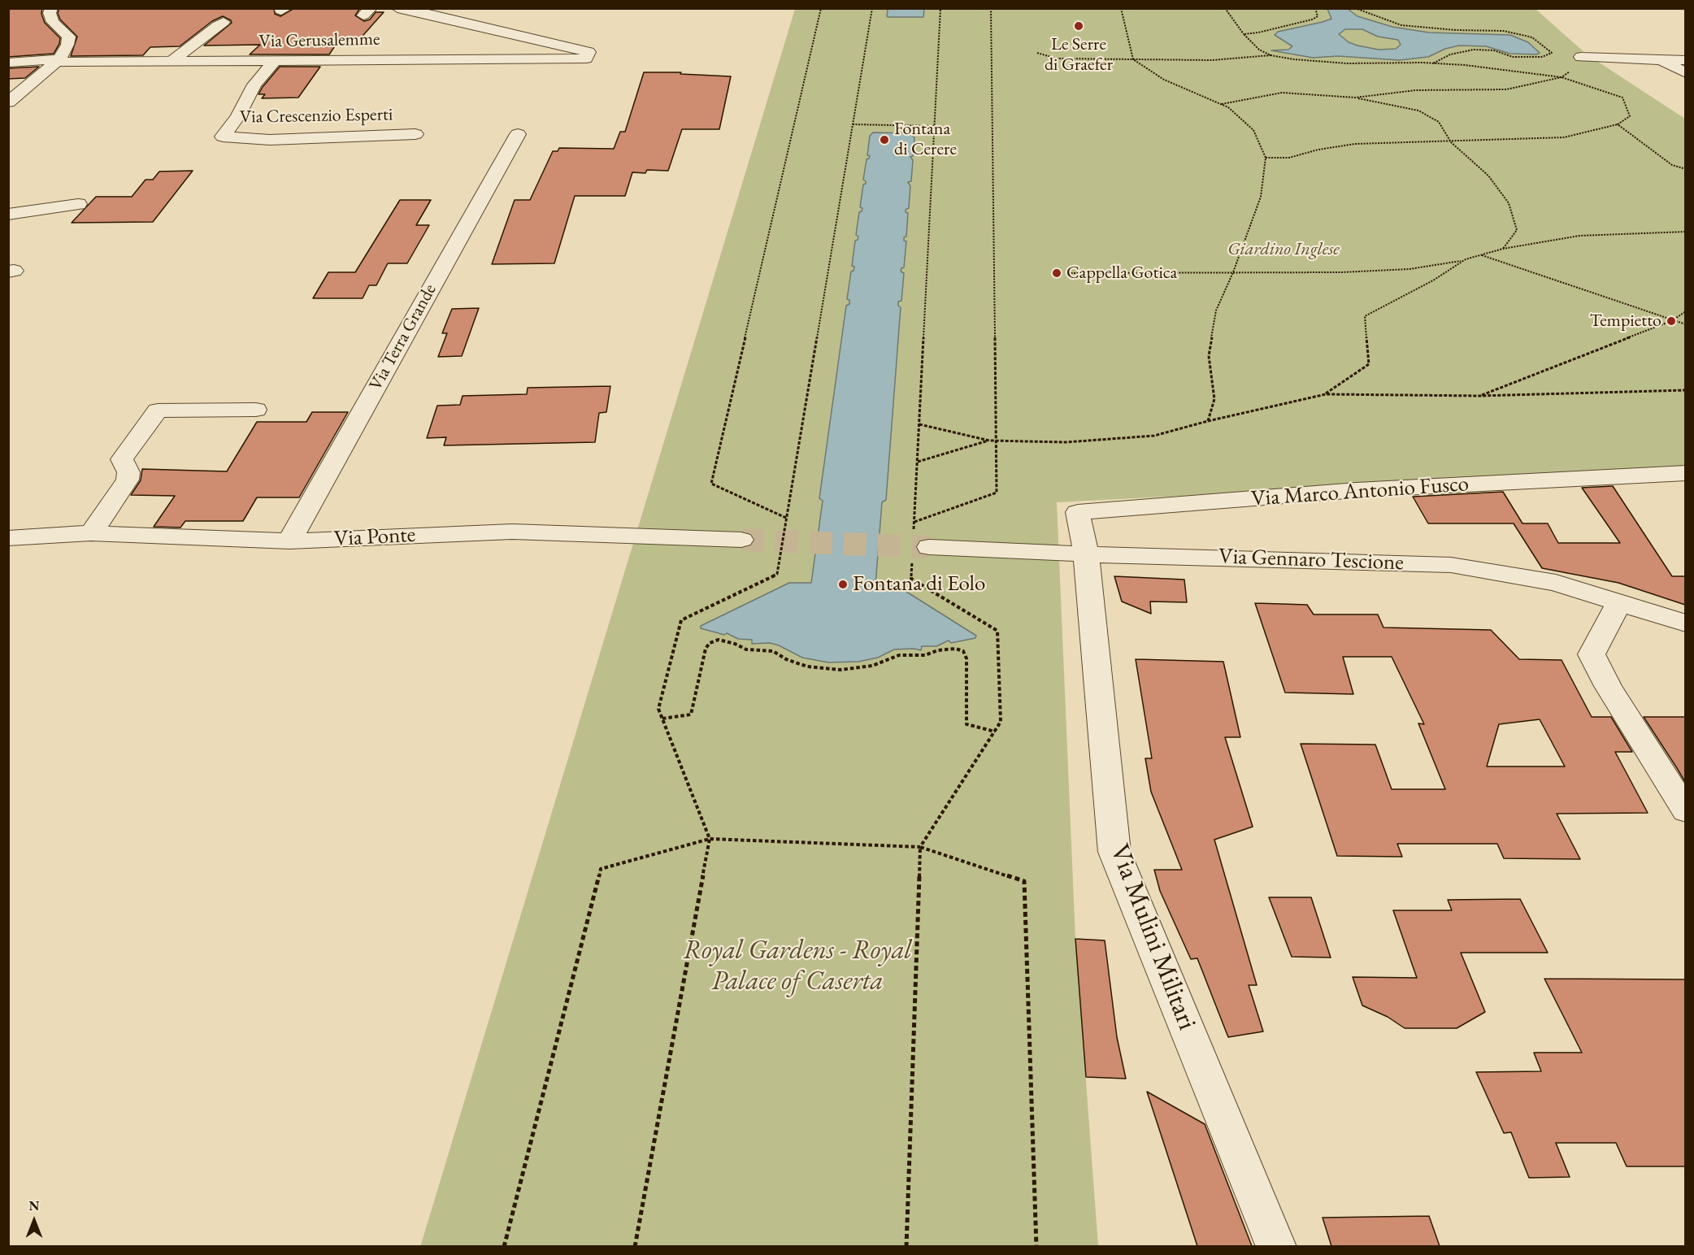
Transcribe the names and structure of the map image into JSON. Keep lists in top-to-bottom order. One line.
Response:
{"streets":{"street":["Via Gerusalemme","Via Crescenzio Esperti","Via Terra Grande","Via Marco Antonio Fusco","Via Ponte","Via Gennaro Tescione","Via Mulini Militari"]},"crossings":[["Via Gerusalemme","Via Crescenzio Esperti"],["Via Terra Grande","Via Ponte"],["Via Marco Antonio Fusco","Via Gennaro Tescione"],["Via Marco Antonio Fusco","Via Mulini Militari"],["Via Gennaro Tescione","Via Mulini Militari"]],"parks":["Giardino Inglese","Royal Gardens - Royal Palace of Caserta"],"places":["Le Serre di Graefer","Fontana di Cerere","Cappella Gotica","Tempietto","Fontana di Eolo"],"north":"top"}
